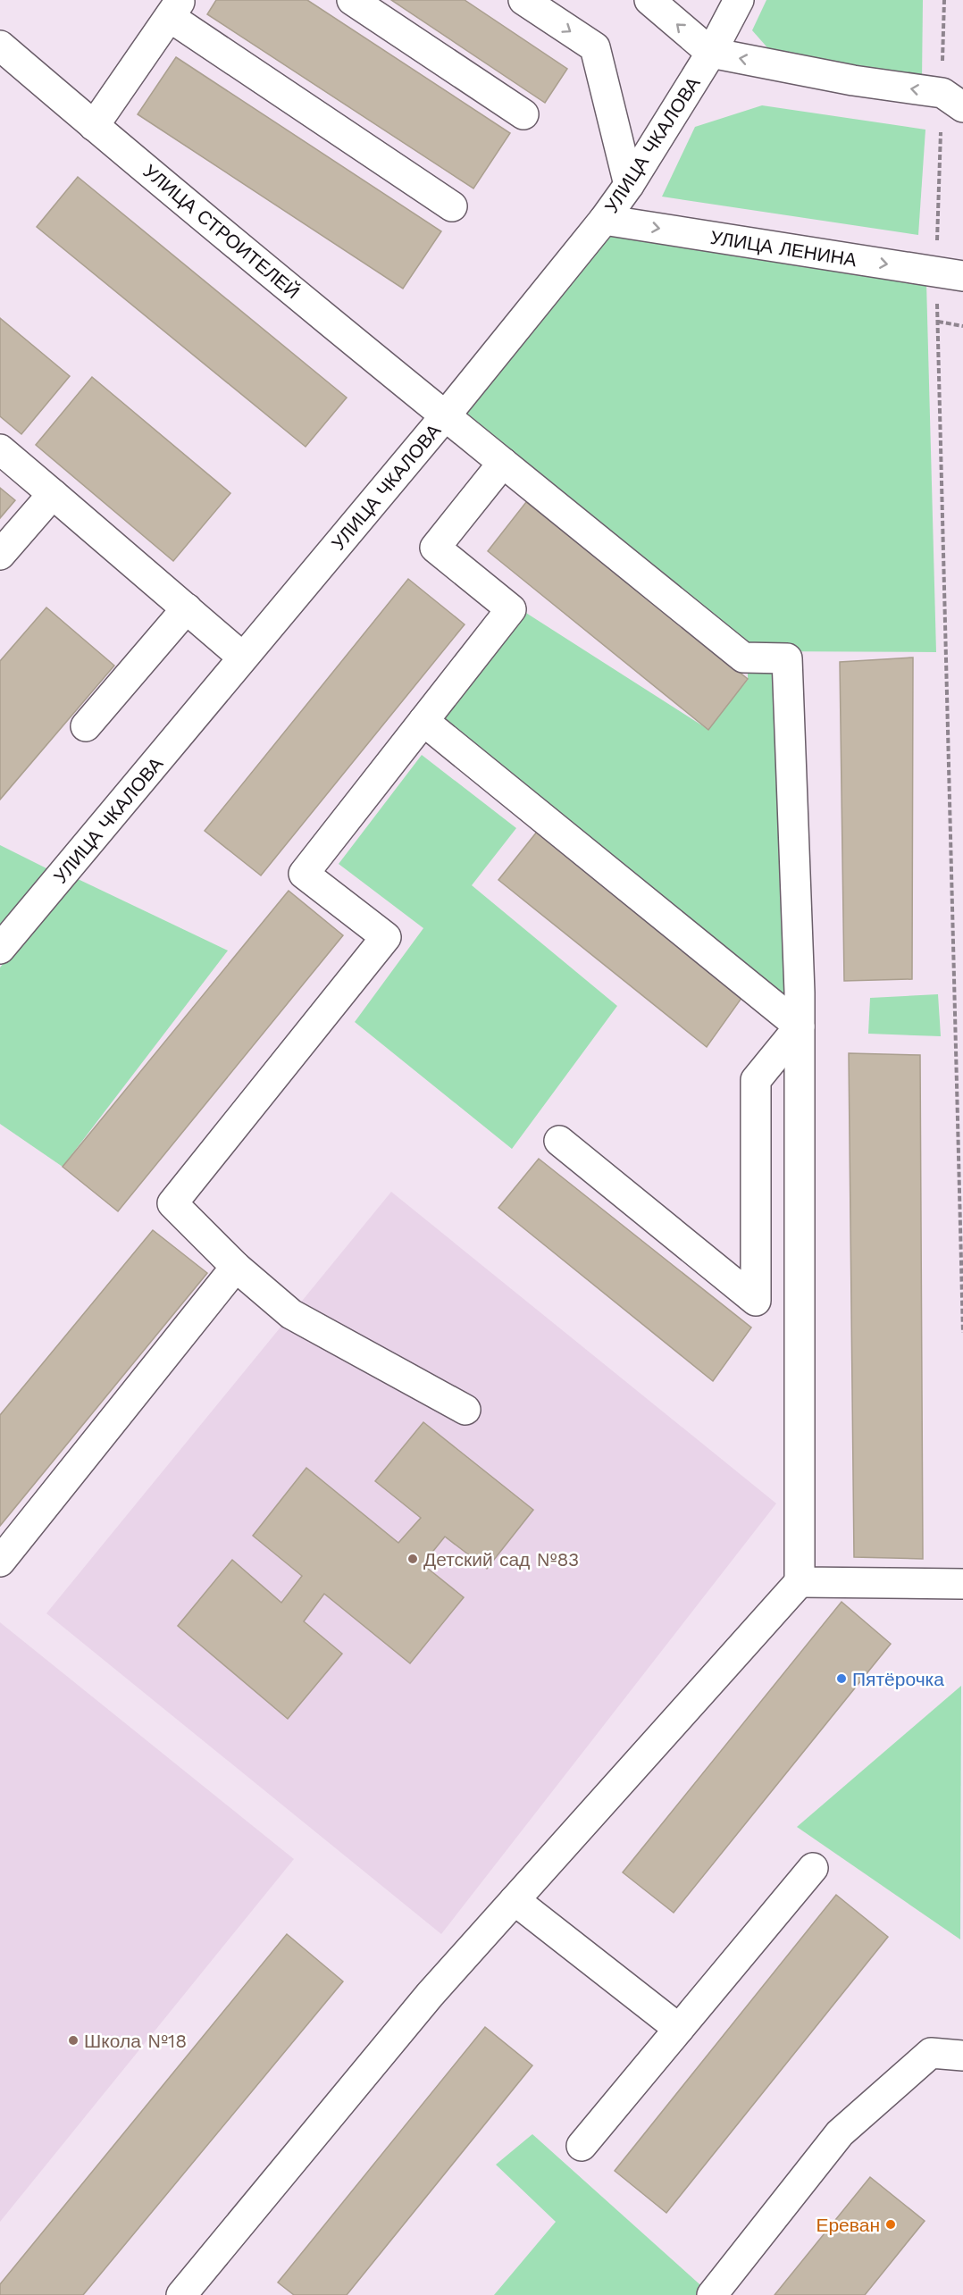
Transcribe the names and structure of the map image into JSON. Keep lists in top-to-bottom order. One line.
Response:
{"streets":{"street":["УЛИЦА ЧКАЛОВА","УЛИЦА СТРОИТЕЛЕЙ","УЛИЦА ЛЕНИНА"]},"crossings":[["УЛИЦА ЧКАЛОВА","УЛИЦА СТРОИТЕЛЕЙ"],["УЛИЦА ЧКАЛОВА","УЛИЦА ЛЕНИНА"]],"places":["Детский сад №83","Пятёрочка","Школа №18","Ереван"]}
